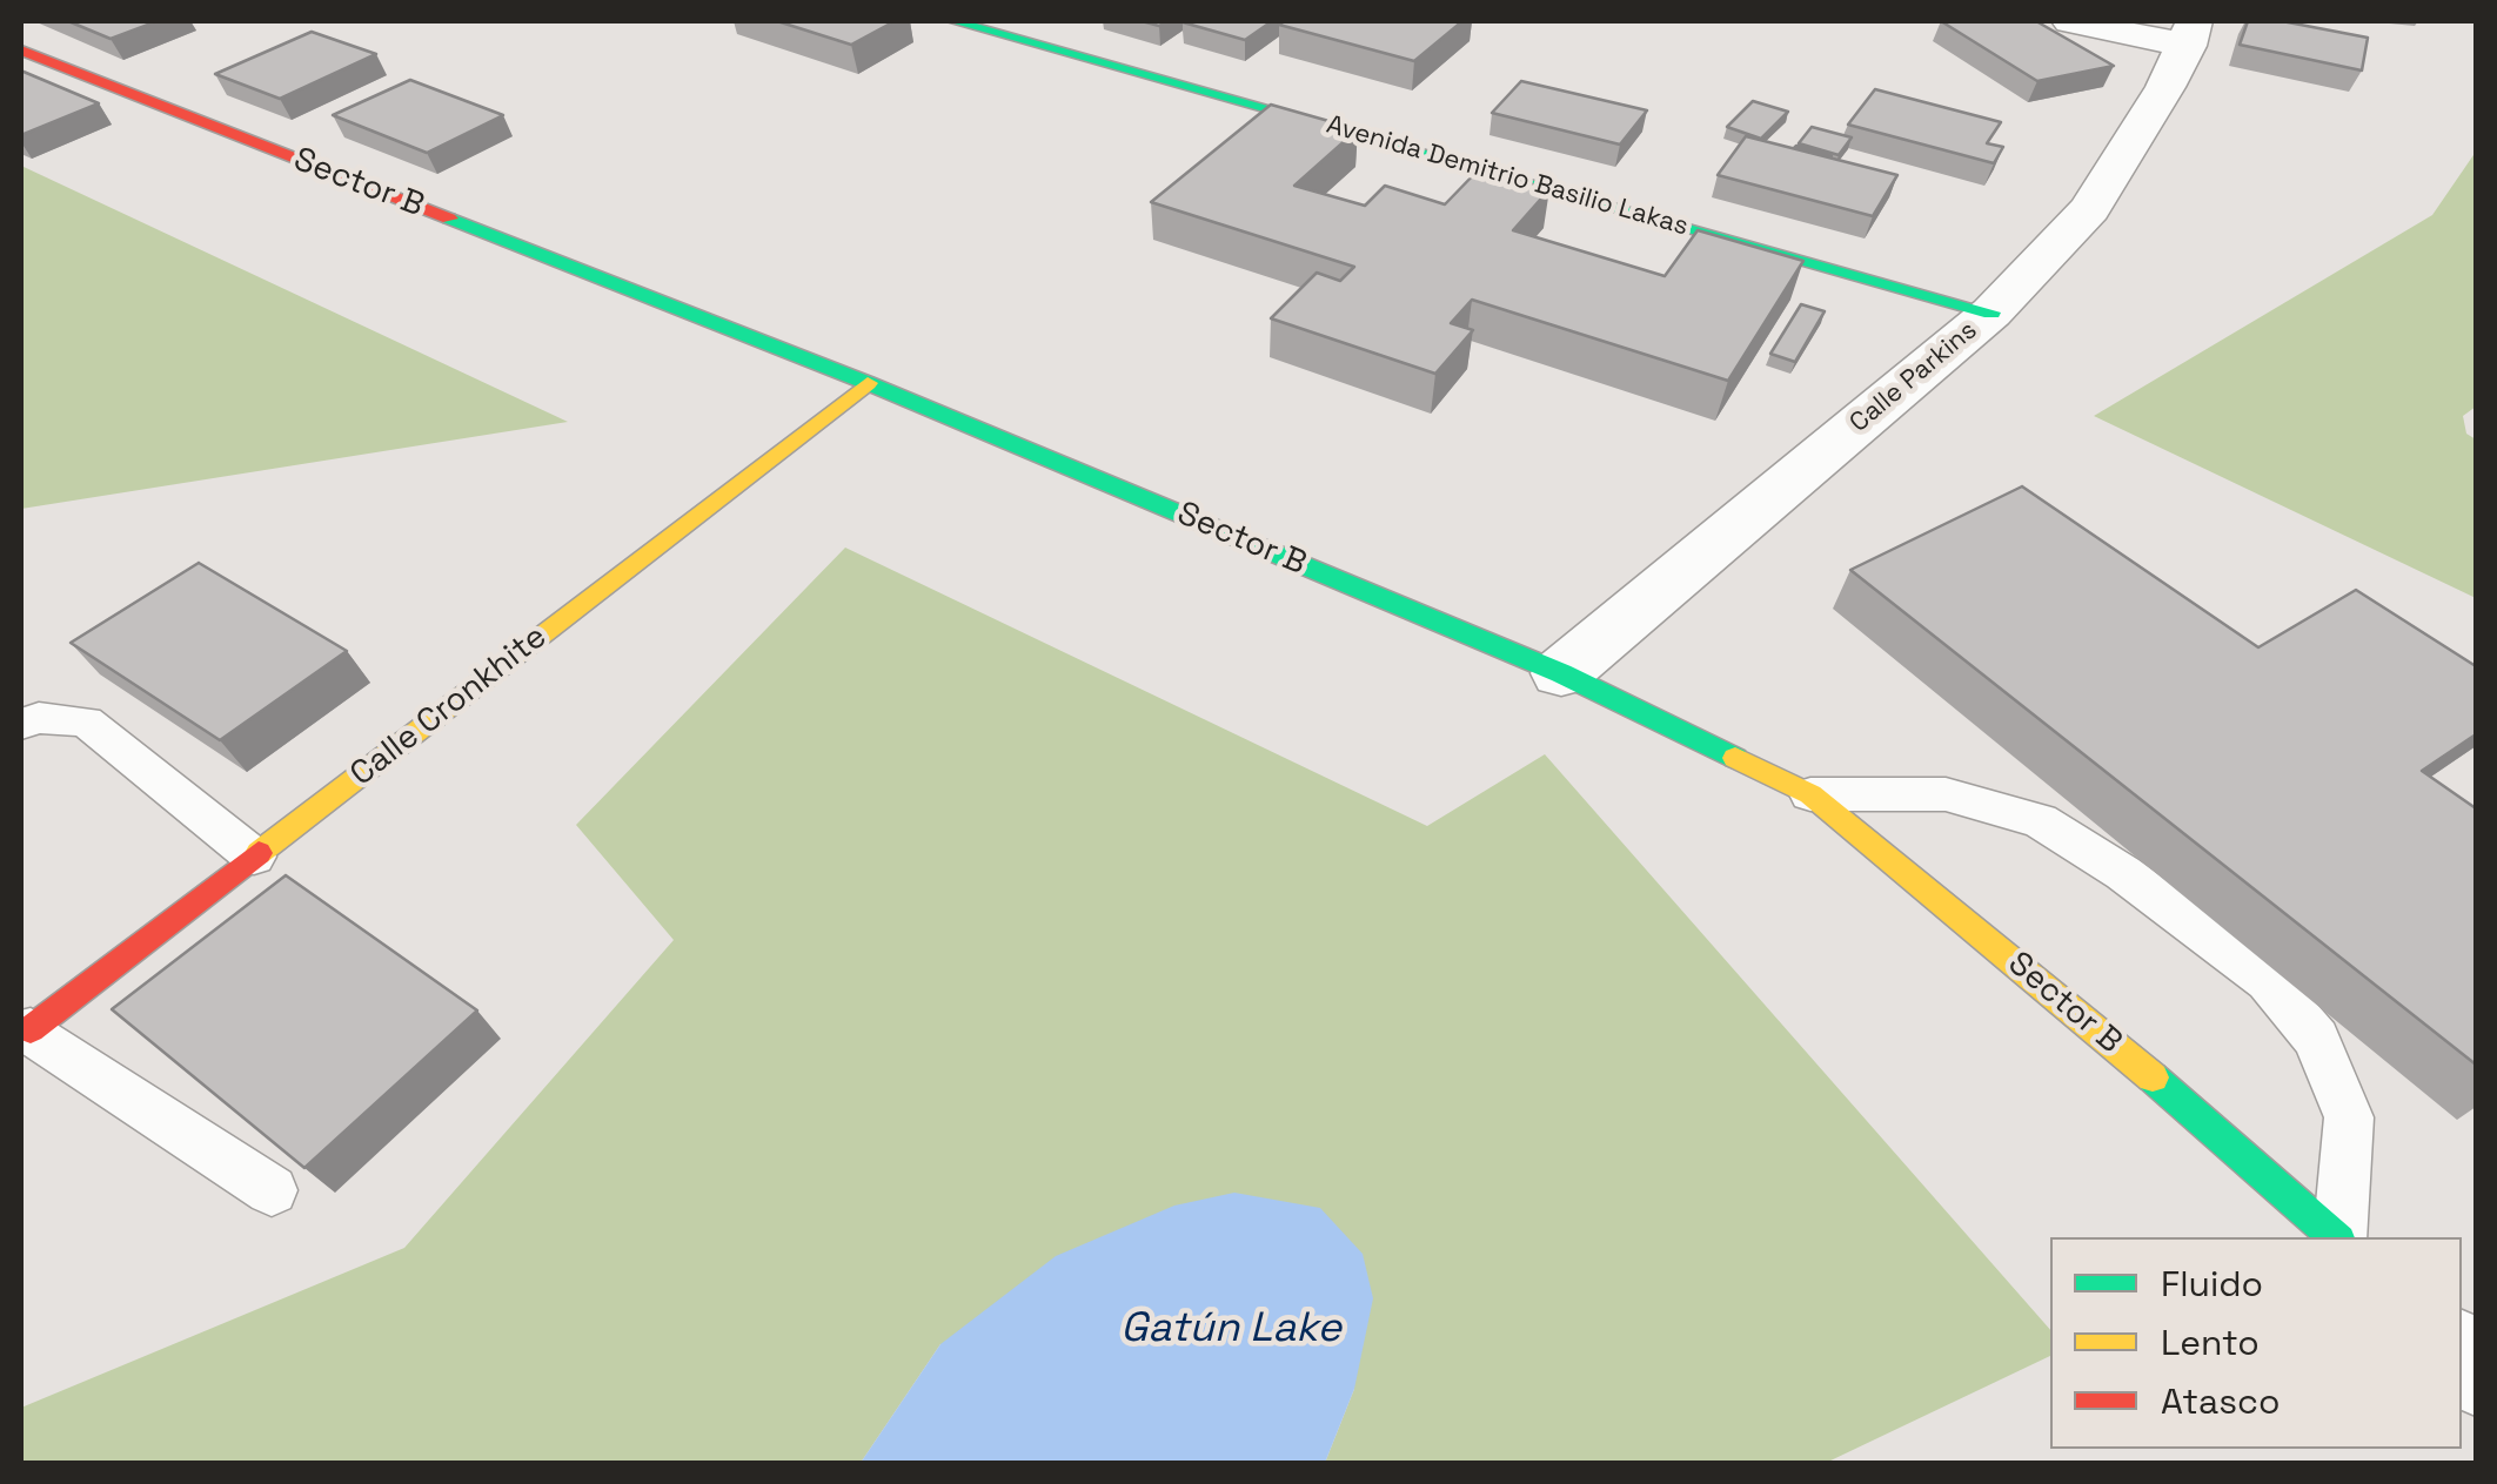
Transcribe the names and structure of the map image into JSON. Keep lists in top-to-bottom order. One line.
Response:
{"streets":{"street":["Avenida Demitrio Basilio Lakas","Sector B","Calle Parkins","Calle Cronkhite"]},"crossings":[["Avenida Demitrio Basilio Lakas","Calle Parkins"],["Sector B","Calle Parkins"],["Sector B","Calle Cronkhite"]],"water":["Gatún Lake"],"legend":["Fluido","Lento","Atasco"]}
